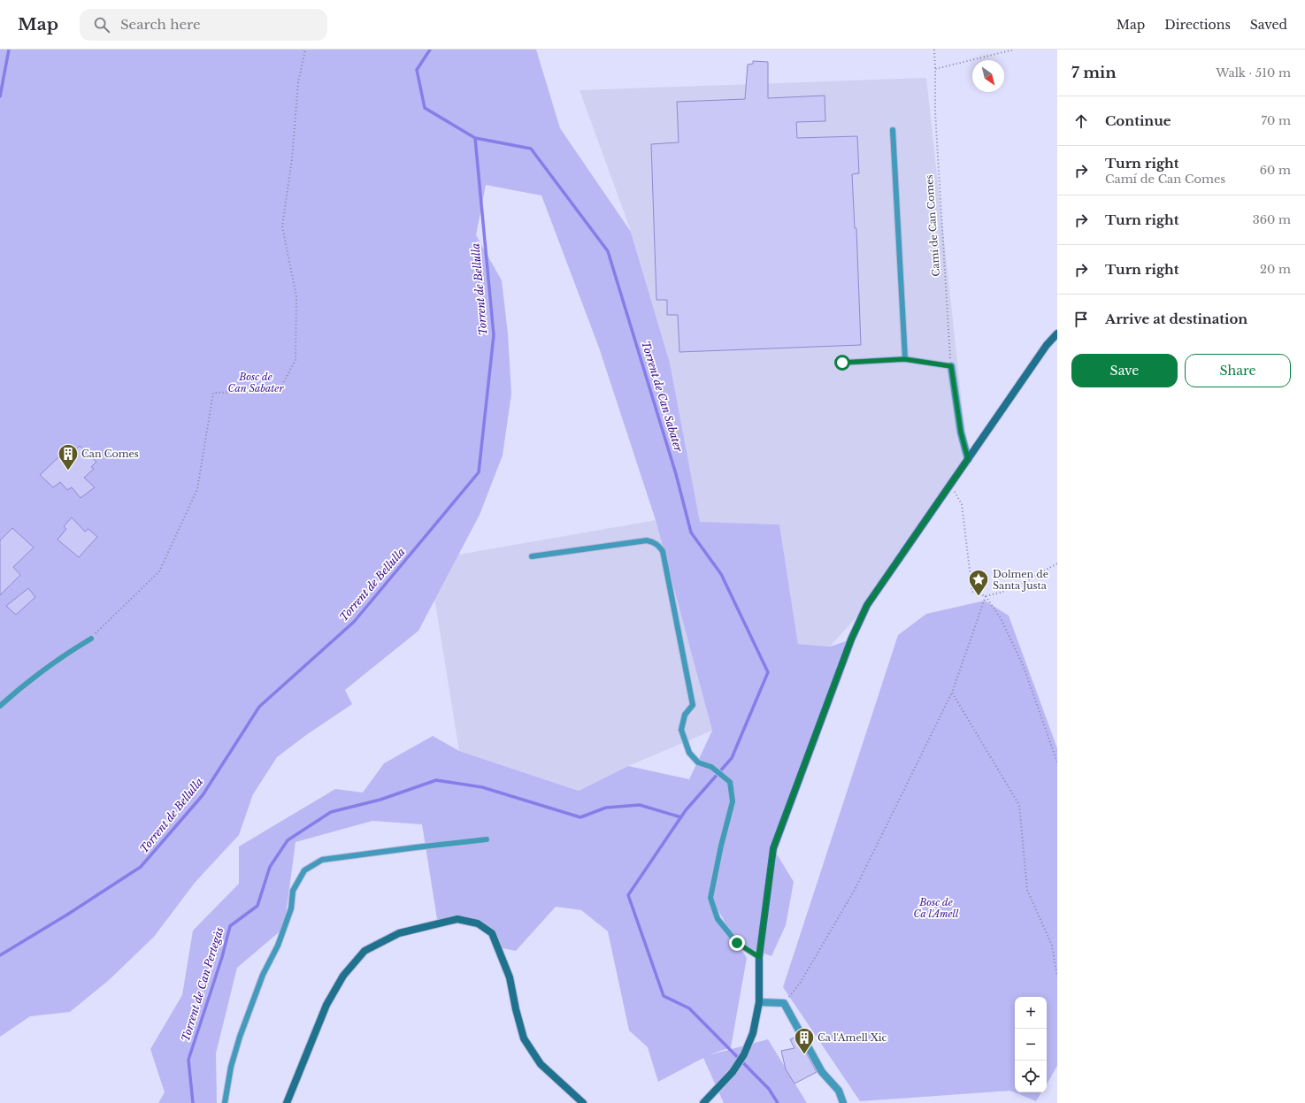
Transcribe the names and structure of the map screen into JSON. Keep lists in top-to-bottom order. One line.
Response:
{"streets":{"path":["Camí de Can Comes"]},"water":["Torrent de Bellulla","Torrent de Can Sabater","Torrent de Can Pertegàs"],"parks":["Bosc de Can Sabater","Bosc de Ca l'Amell"],"places":{"building":["Can Comes","Ca l'Amell Xic"],"place":["Dolmen de Santa Justa"]},"north":"bottom right","page":{"header":"Map","search":"Search here","nav":["Map","Directions","Saved"],"heading":["7 min","Walk · 510 m"],"list":[["Continue","70 m"],["Turn right","Camí de Can Comes","60 m"],["Turn right","360 m"],["Turn right","20 m"],"Arrive at destination"],"buttons":["Save","Share"],"map_buttons":["+","−"]}}
